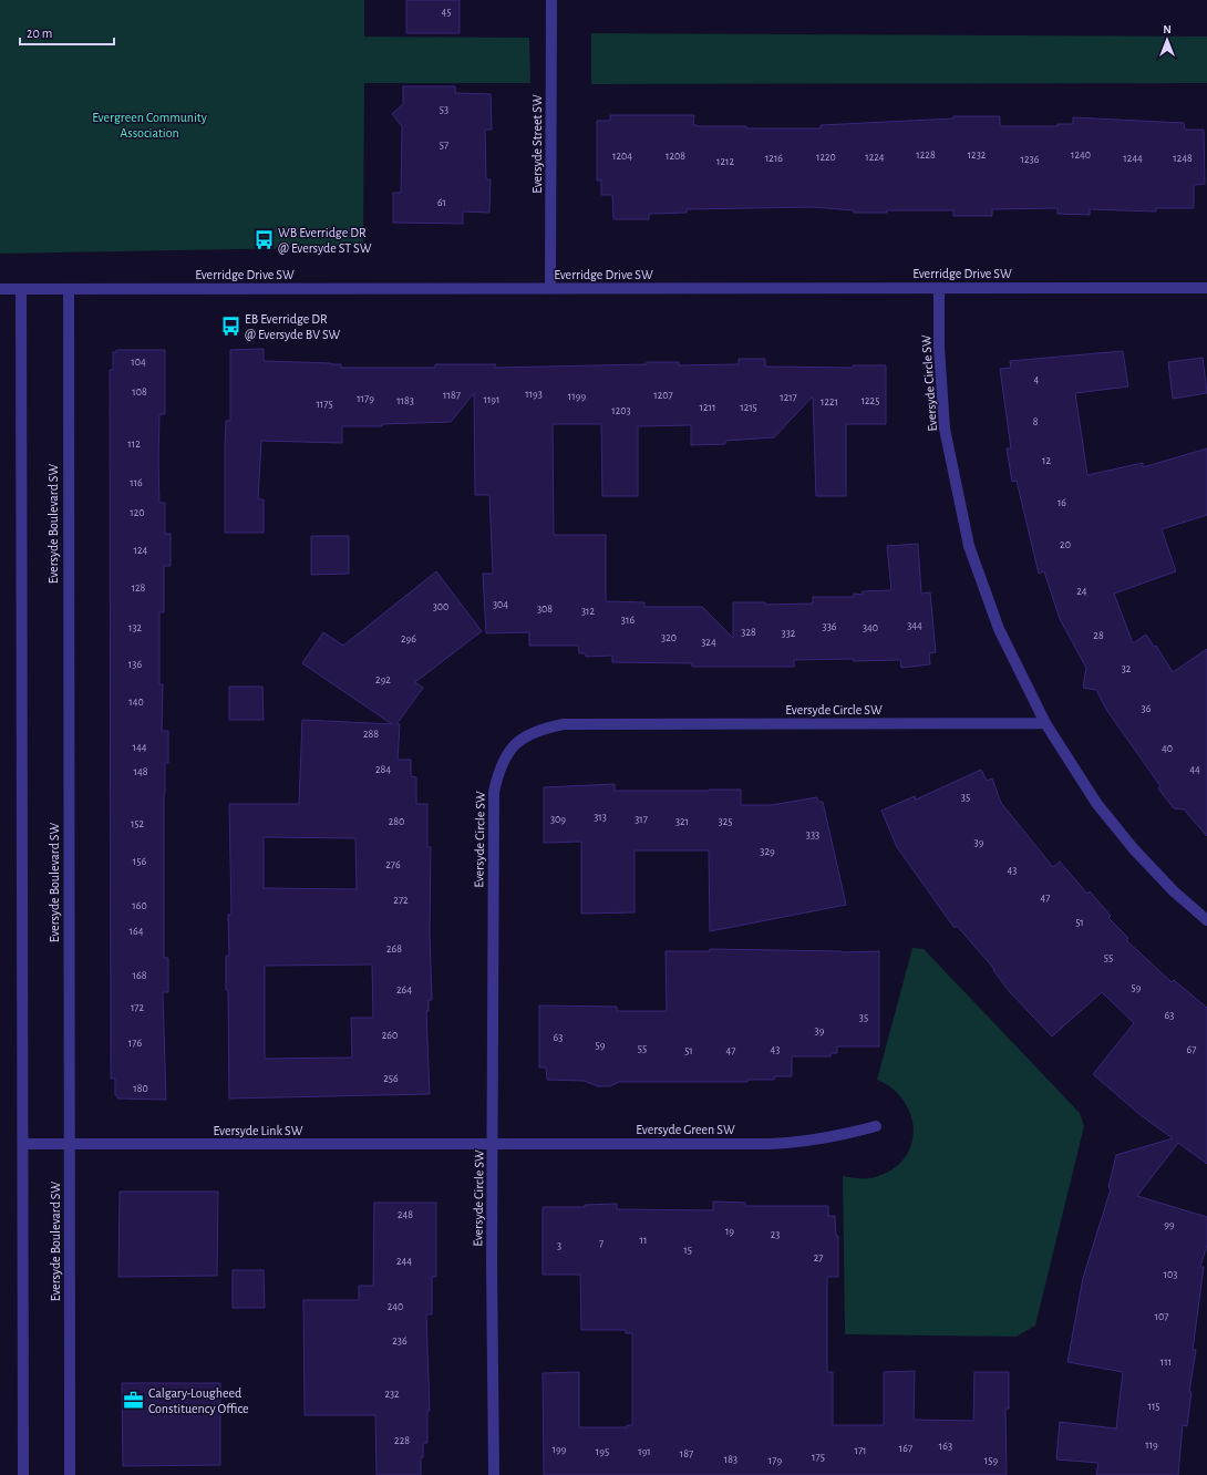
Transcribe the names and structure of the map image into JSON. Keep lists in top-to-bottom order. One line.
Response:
{"streets":{"street":["Eversyde Street SW","Everridge Drive SW","Eversyde Circle SW","Eversyde Boulevard SW","Eversyde Green SW","Eversyde Link SW"]},"crossings":[["Eversyde Street SW","Everridge Drive SW"],["Everridge Drive SW","Eversyde Circle SW"],["Everridge Drive SW","Eversyde Boulevard SW"],["Eversyde Circle SW","Eversyde Green SW"],["Eversyde Circle SW","Eversyde Link SW"],["Eversyde Boulevard SW","Eversyde Link SW"],["Eversyde Green SW","Eversyde Link SW"]],"parks":["Evergreen Community Association"],"places":{"bus stop":["WB Everridge DR @ Eversyde ST SW","EB Everridge DR @ Eversyde BV SW"],"office":["Calgary-Lougheed Constituency Office"]},"house_numbers":["45","53","57","1228","1232","1240","1204","1208","1220","1224","1216","1244","1248","1236","1212","61","104","4","108","1193","1187","1207","1199","1217","1179","1191","1183","1225","1221","1175","1211","1215","1203","8","112","12","116","16","120","20","124","128","24","304","300","308","312","316","344","336","132","340","328","332","28","320","296","324","136","32","292","140","36","288","144","40","284","44","148","35","313","309","317","280","321","325","152","333","39","329","156","276","43","47","272","160","51","164","268","55","168","59","264","172","63","35","39","260","63","176","59","55","43","67","51","47","256","180","248","99","19","23","11","7","3","15","27","244","103","240","107","236","111","232","115","228","119","163","167","199","171","195","191","187","175","183","179","159"],"scale_bar":"20 m","north":"top"}
